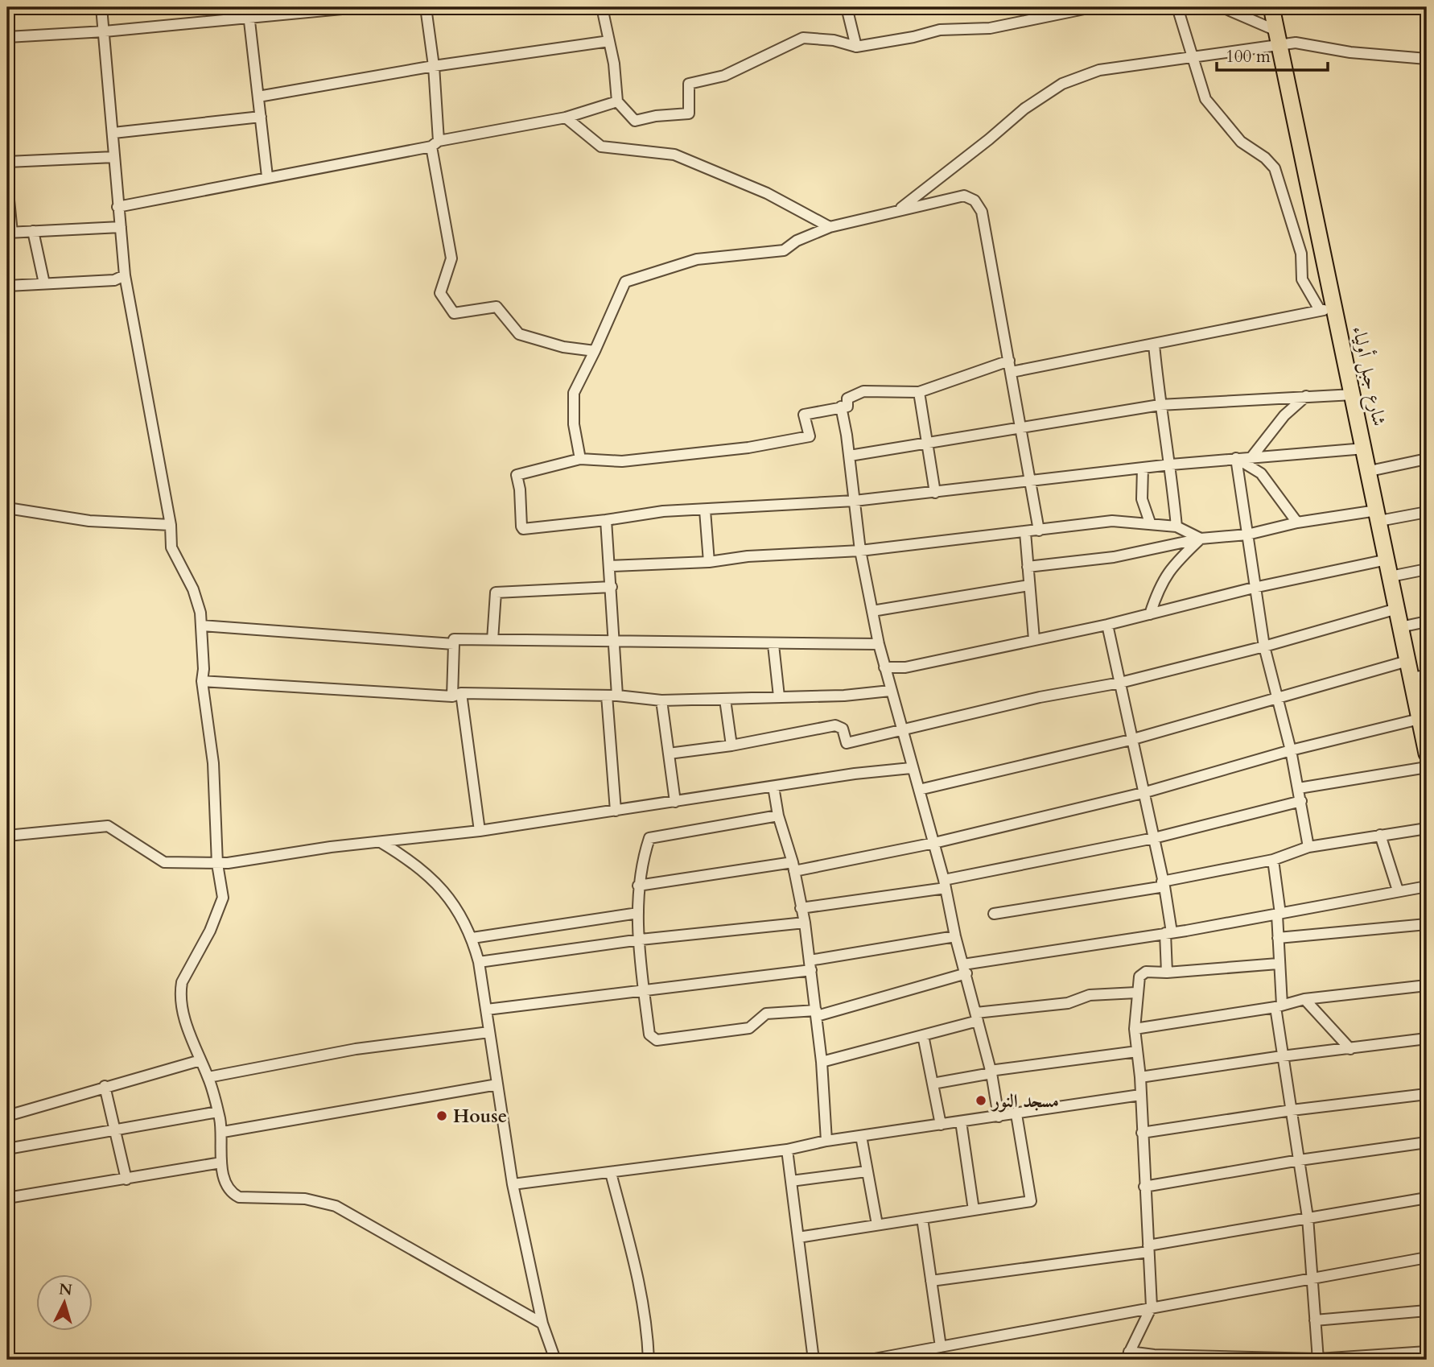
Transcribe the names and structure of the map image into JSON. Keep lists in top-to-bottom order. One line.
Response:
{"streets":{"highway":["شارع جبل أولياء"]},"places":["مسجد النور","House"],"scale_bar":"100 m","north":"top"}
